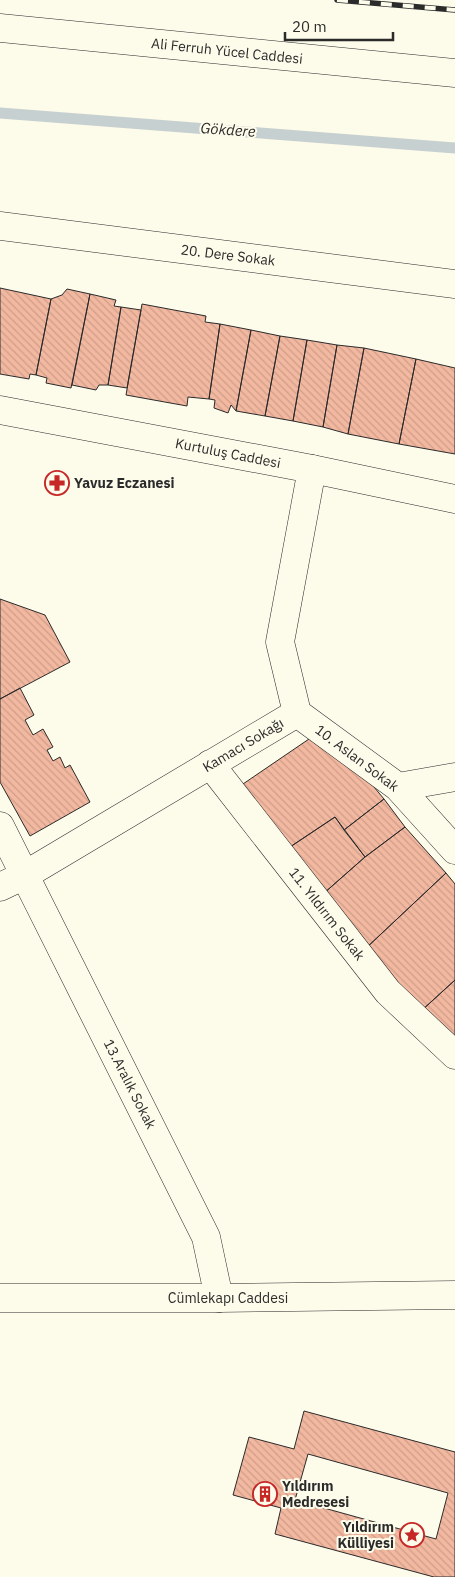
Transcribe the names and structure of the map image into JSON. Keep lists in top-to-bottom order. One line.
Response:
{"streets":{"street":["Ali Ferruh Yücel Caddesi","20. Dere Sokak","Kurtuluş Caddesi","Kamacı Sokağı","10. Aslan Sokak","11. Yıldırım Sokak","13.Aralık Sokak","Cümlekapı Caddesi"]},"crossings":[["Kurtuluş Caddesi","Kamacı Sokağı"],["Kamacı Sokağı","10. Aslan Sokak"],["Kamacı Sokağı","11. Yıldırım Sokak"],["Kamacı Sokağı","13.Aralık Sokak"],["13.Aralık Sokak","Cümlekapı Caddesi"]],"water":["Gökdere"],"places":{"pharmacy":["Yavuz Eczanesi"],"building":["Yıldırım Medresesi"],"place":["Yıldırım Külliyesi"]},"scale_bar":"20 m"}
